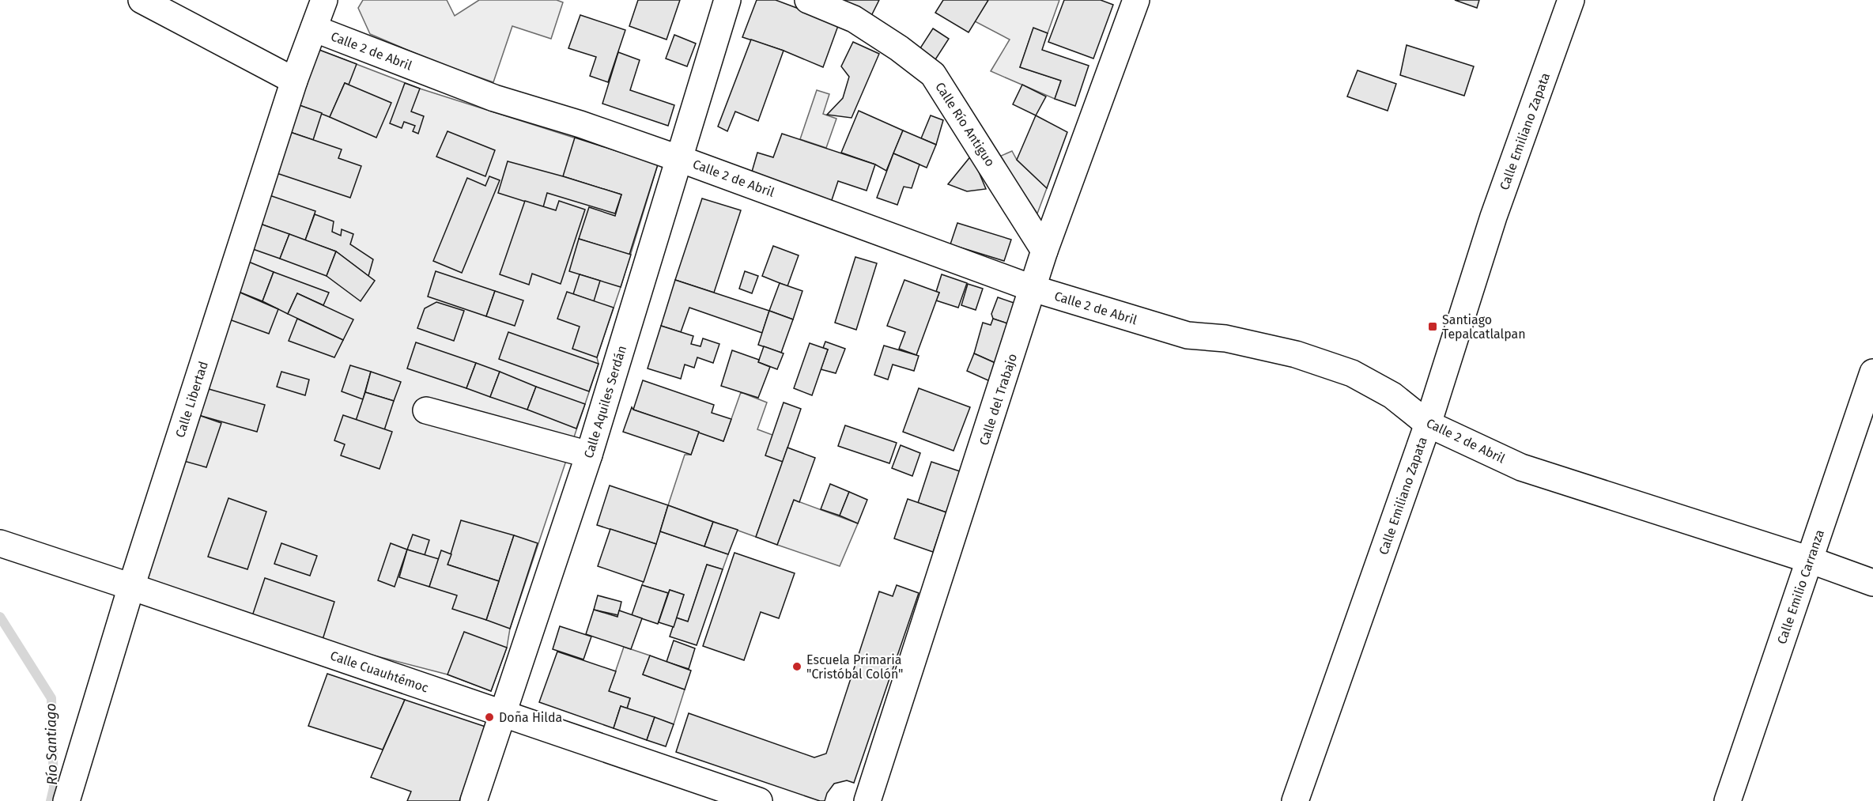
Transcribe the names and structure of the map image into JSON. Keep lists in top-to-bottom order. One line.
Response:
{"streets":{"street":["Calle 2 de Abril","Calle Río Antiguo","Calle Emiliano Zapata","Calle Libertad","Calle del Trabajo","Calle Aquiles Serdán","Calle Emilio Carranza","Calle Cuauhtémoc"]},"crossings":[["Calle 2 de Abril","Calle Emiliano Zapata"],["Calle 2 de Abril","Calle Libertad"],["Calle 2 de Abril","Calle del Trabajo"],["Calle 2 de Abril","Calle Aquiles Serdán"],["Calle 2 de Abril","Calle Emilio Carranza"],["Calle Río Antiguo","Calle del Trabajo"],["Calle Libertad","Calle Cuauhtémoc"],["Calle Aquiles Serdán","Calle Cuauhtémoc"]],"water":["Río Santiago"],"places":{"transit":["Santiago Tepalcatlalpan"],"other":["Escuela Primaria \"Cristóbal Colón\"","Doña Hilda"]}}
